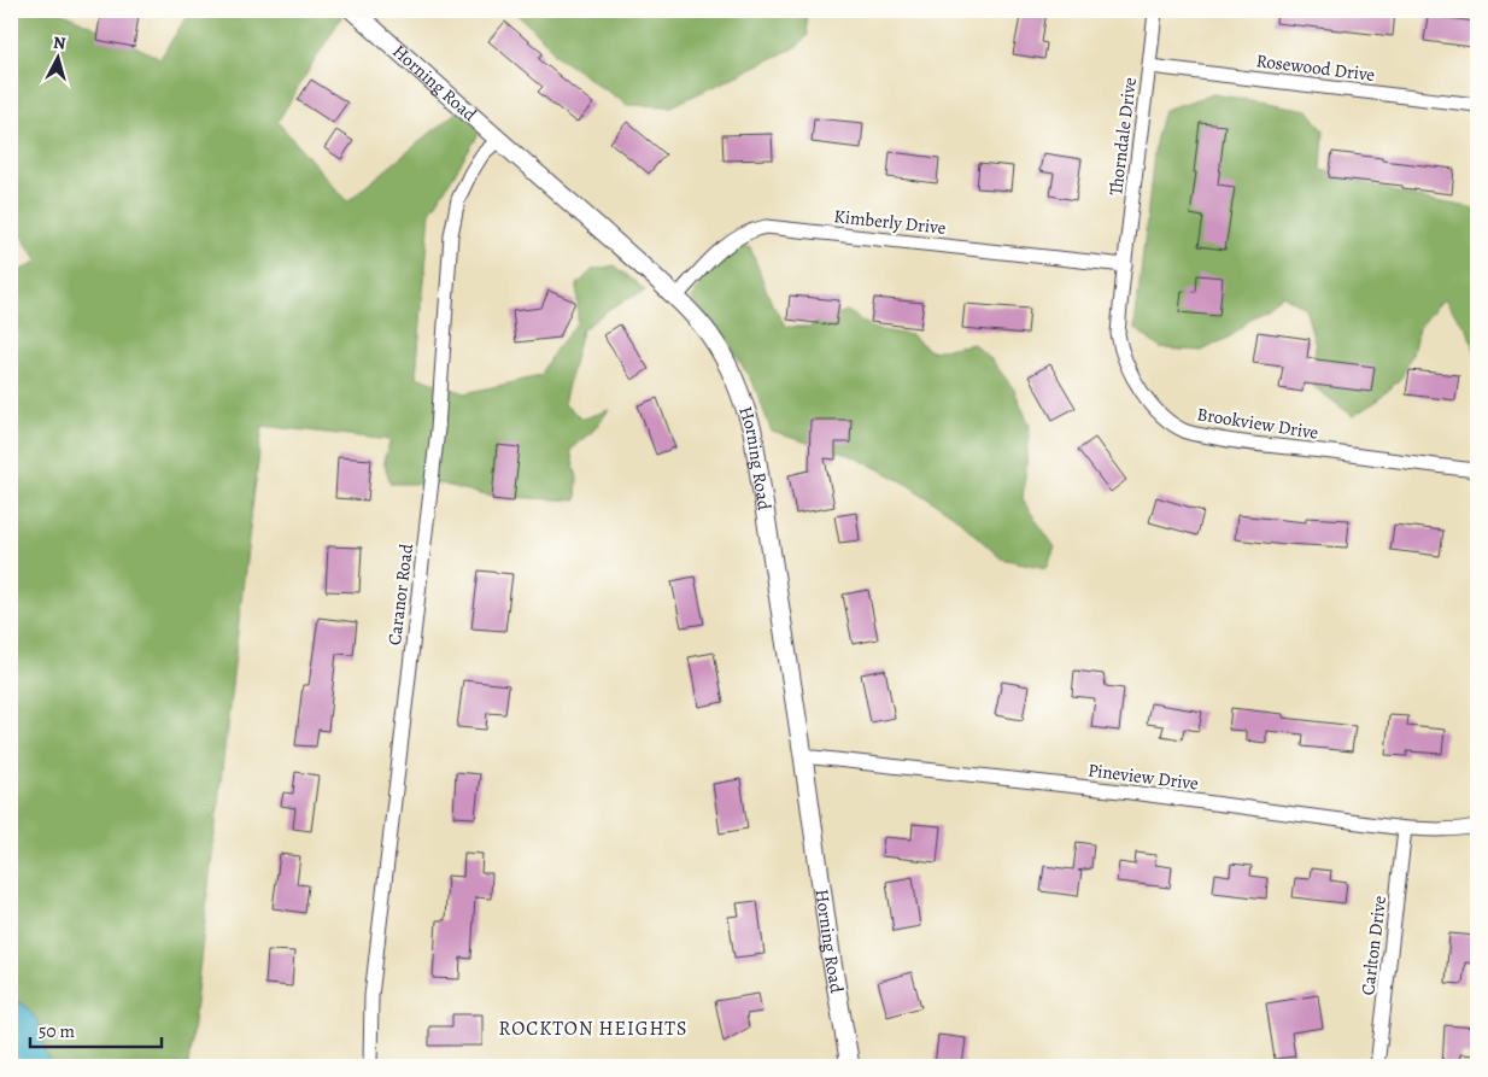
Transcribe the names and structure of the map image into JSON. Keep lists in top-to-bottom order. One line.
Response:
{"streets":{"street":["Rosewood Drive","Horning Road","Thorndale Drive","Kimberly Drive","Brookview Drive","Caranor Road","Pineview Drive","Carlton Drive"]},"crossings":[["Rosewood Drive","Thorndale Drive"],["Horning Road","Kimberly Drive"],["Horning Road","Caranor Road"],["Horning Road","Pineview Drive"],["Thorndale Drive","Kimberly Drive"],["Thorndale Drive","Brookview Drive"],["Kimberly Drive","Brookview Drive"],["Pineview Drive","Carlton Drive"]],"districts":["ROCKTON HEIGHTS"],"scale_bar":"50 m","north":"top"}
